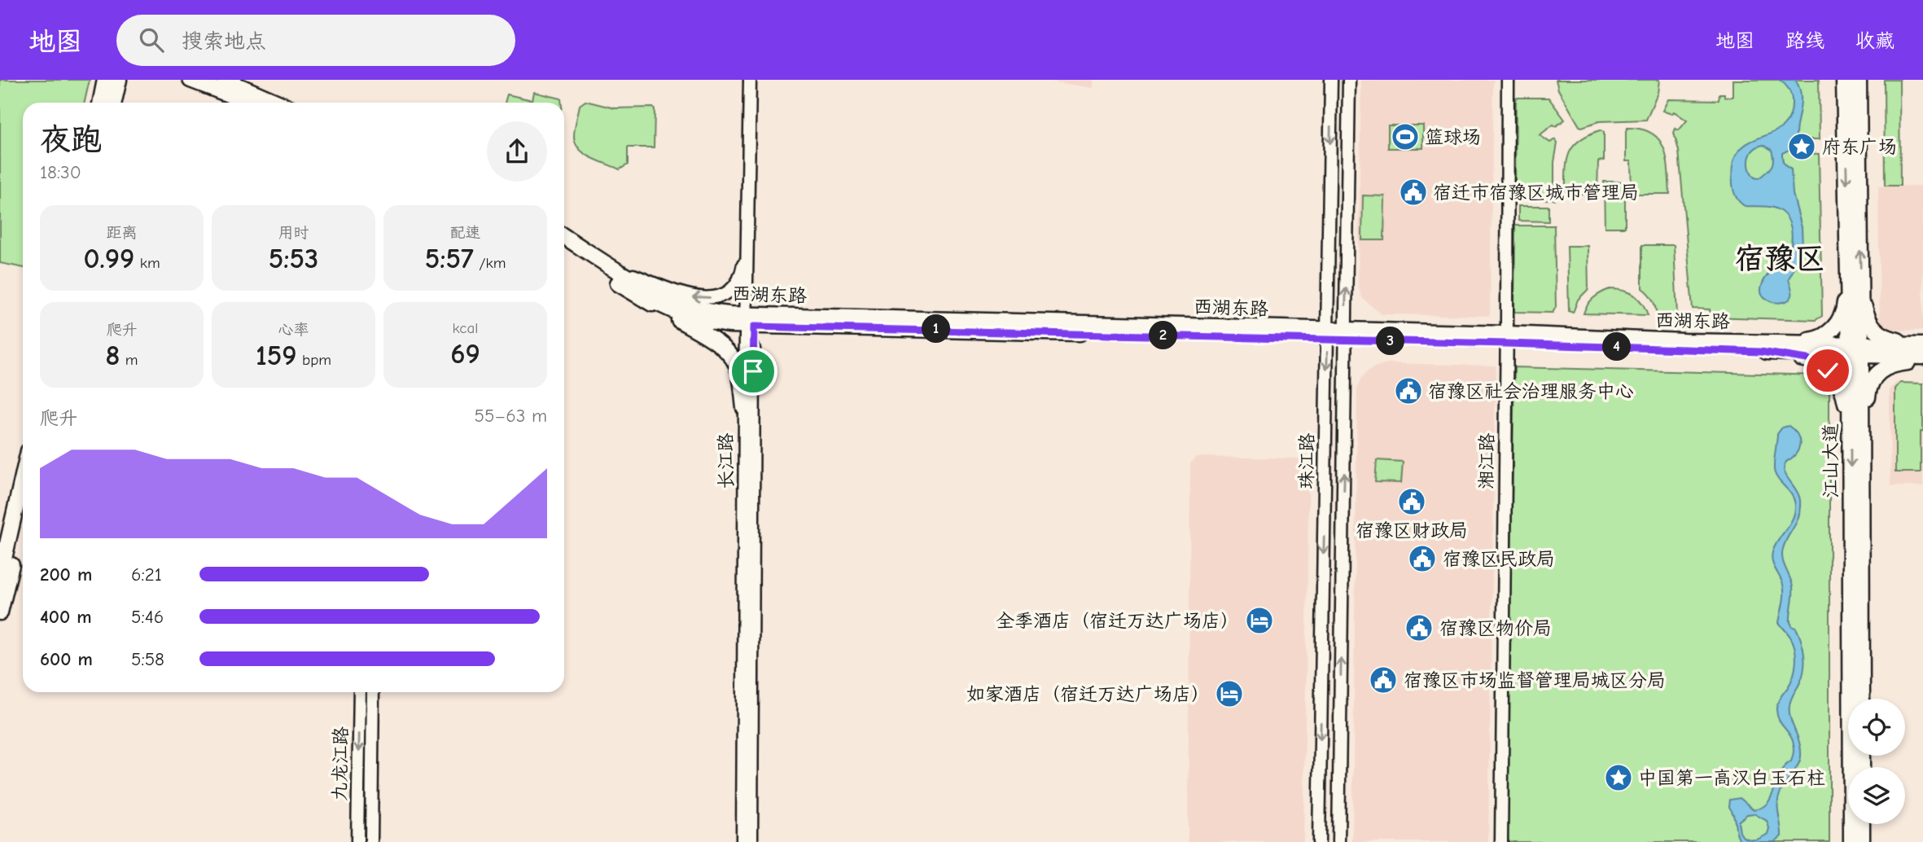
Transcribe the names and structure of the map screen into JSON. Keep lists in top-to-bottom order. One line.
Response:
{"streets":{"main road":["西湖东路","江山大道"],"street":["长江路","珠江路","湘江路","九龙江路"]},"crossings":[["西湖东路","长江路"],["西湖东路","珠江路"],["西湖东路","湘江路"],["西湖东路","江山大道"]],"districts":["宿豫区"],"places":{"sports":["篮球场"],"place":["府东广场","中国第一高汉白玉石柱"],"public building":["宿迁市宿豫区城市管理局","宿豫区社会治理服务中心","宿豫区财政局","宿豫区民政局","宿豫区物价局","宿豫区市场监督管理局城区分局"],"hotel":["全季酒店（宿迁万达广场店）","如家酒店（宿迁万达广场店）"]},"page":{"header":"地图","search":"搜索地点","nav":["地图","路线","收藏"],"heading":["夜跑","18:30"],"stats":[["距离","0.99 km"],["用时","5:53"],["配速","5:57 /km"],["爬升","8 m"],["心率","159 bpm"],["kcal","69"]],"pins":["1","2","3","4"],"chart":["爬升","55–63 m"],"list":[{"name":"200 m","note":"6:21"},{"name":"400 m","note":"5:46"},{"name":"600 m","note":"5:58"}]}}
